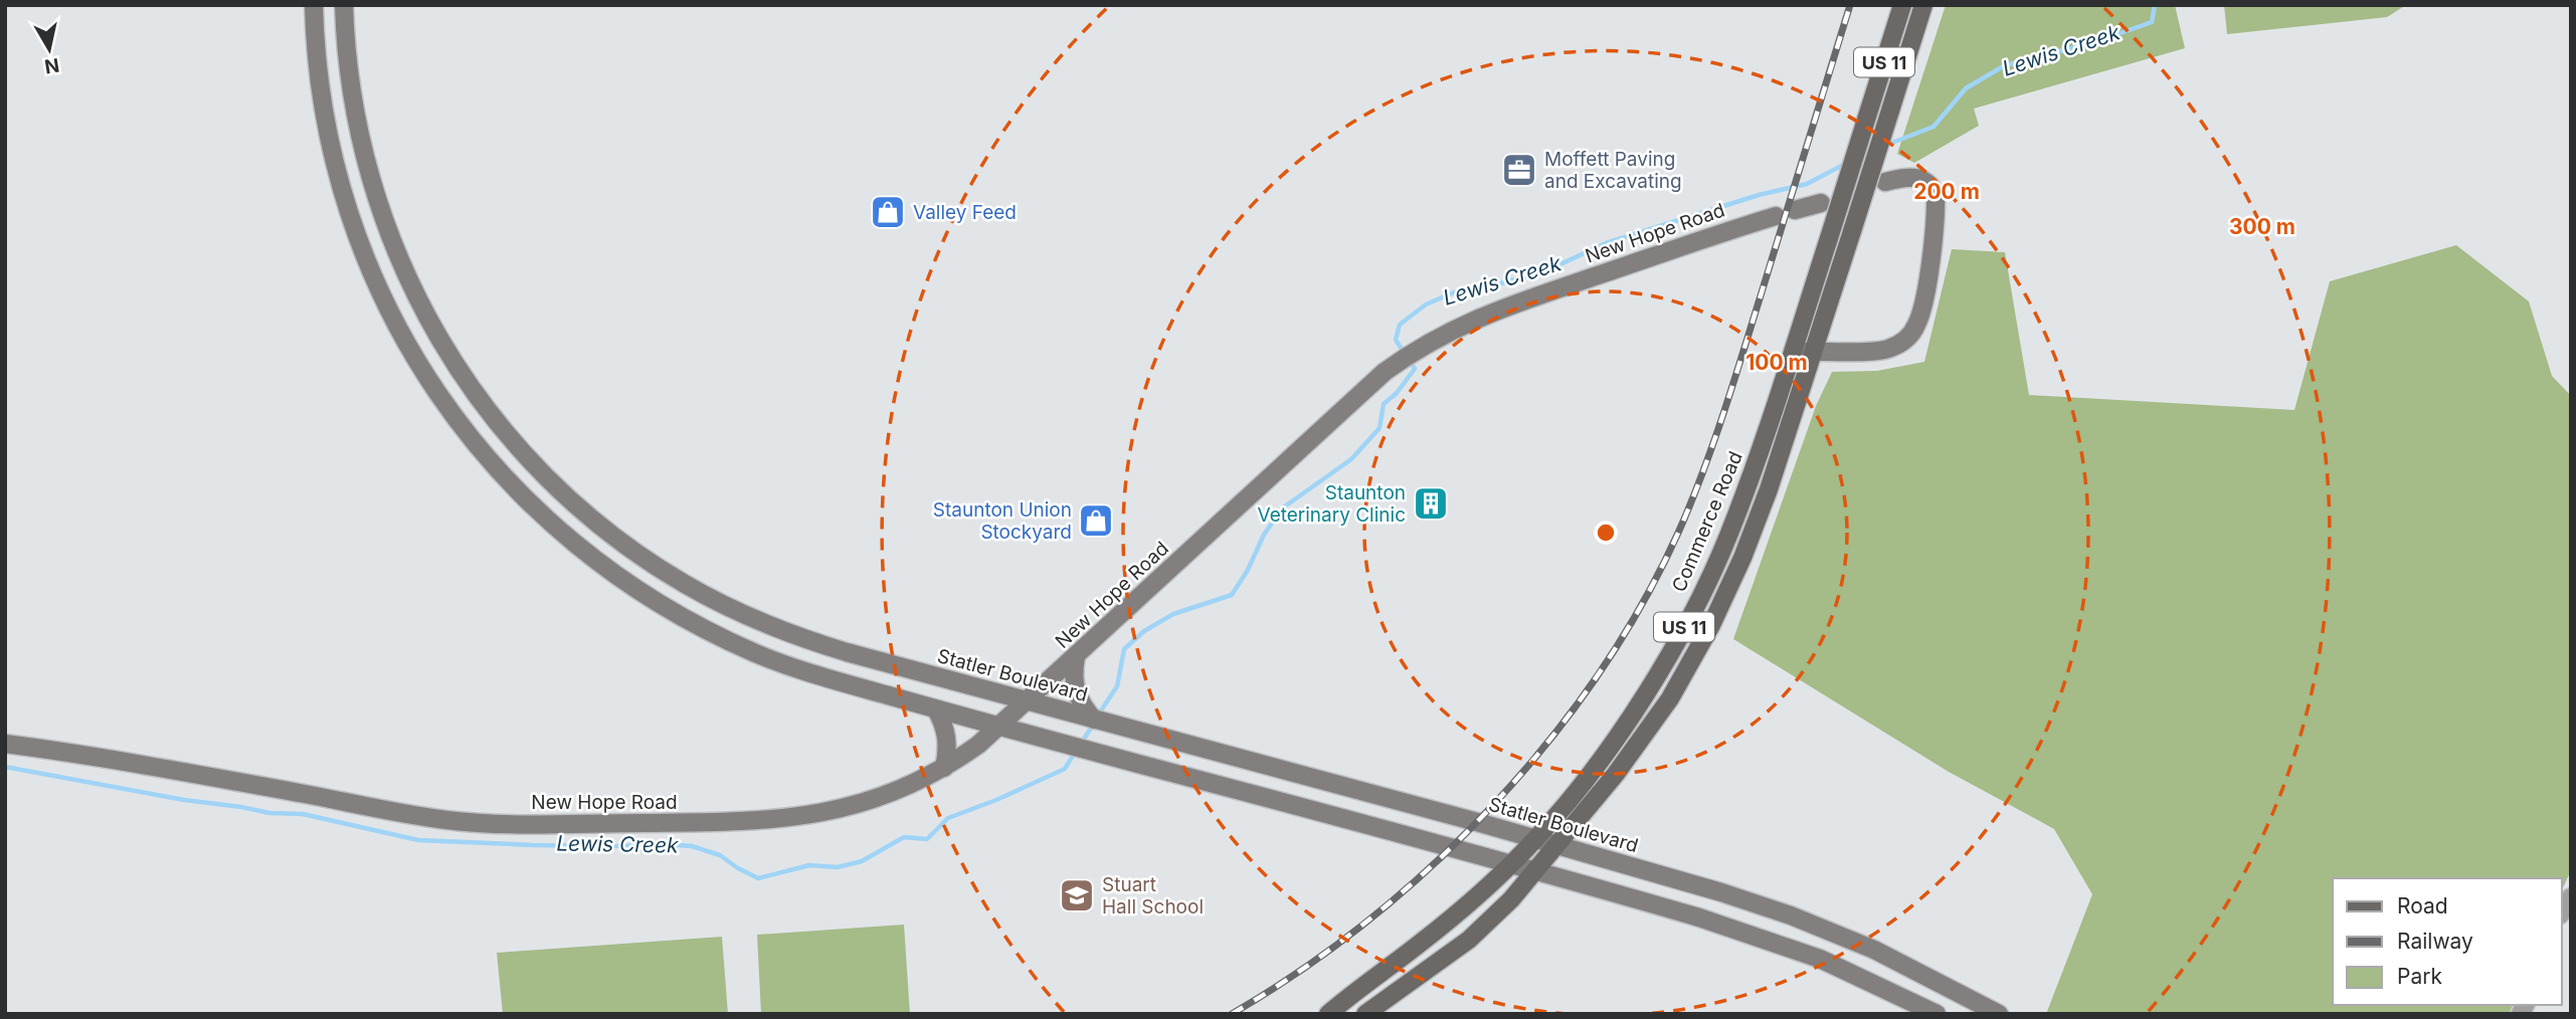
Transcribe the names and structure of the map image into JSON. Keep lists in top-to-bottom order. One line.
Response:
{"streets":{"main road":["US 11","New Hope Road","Commerce Road","Statler Boulevard"]},"crossings":[["US 11","Statler Boulevard"],["New Hope Road","Statler Boulevard"],["Commerce Road","Statler Boulevard"]],"water":["Lewis Creek"],"places":{"office":["Moffett Paving and Excavating"],"shop":["Valley Feed","Staunton Union Stockyard"],"building":["Staunton Veterinary Clinic"],"school or university":["Stuart Hall School"]},"legend":["Road","Railway","Park"],"north":"bottom","rings":["200 m","300 m","100 m"]}
